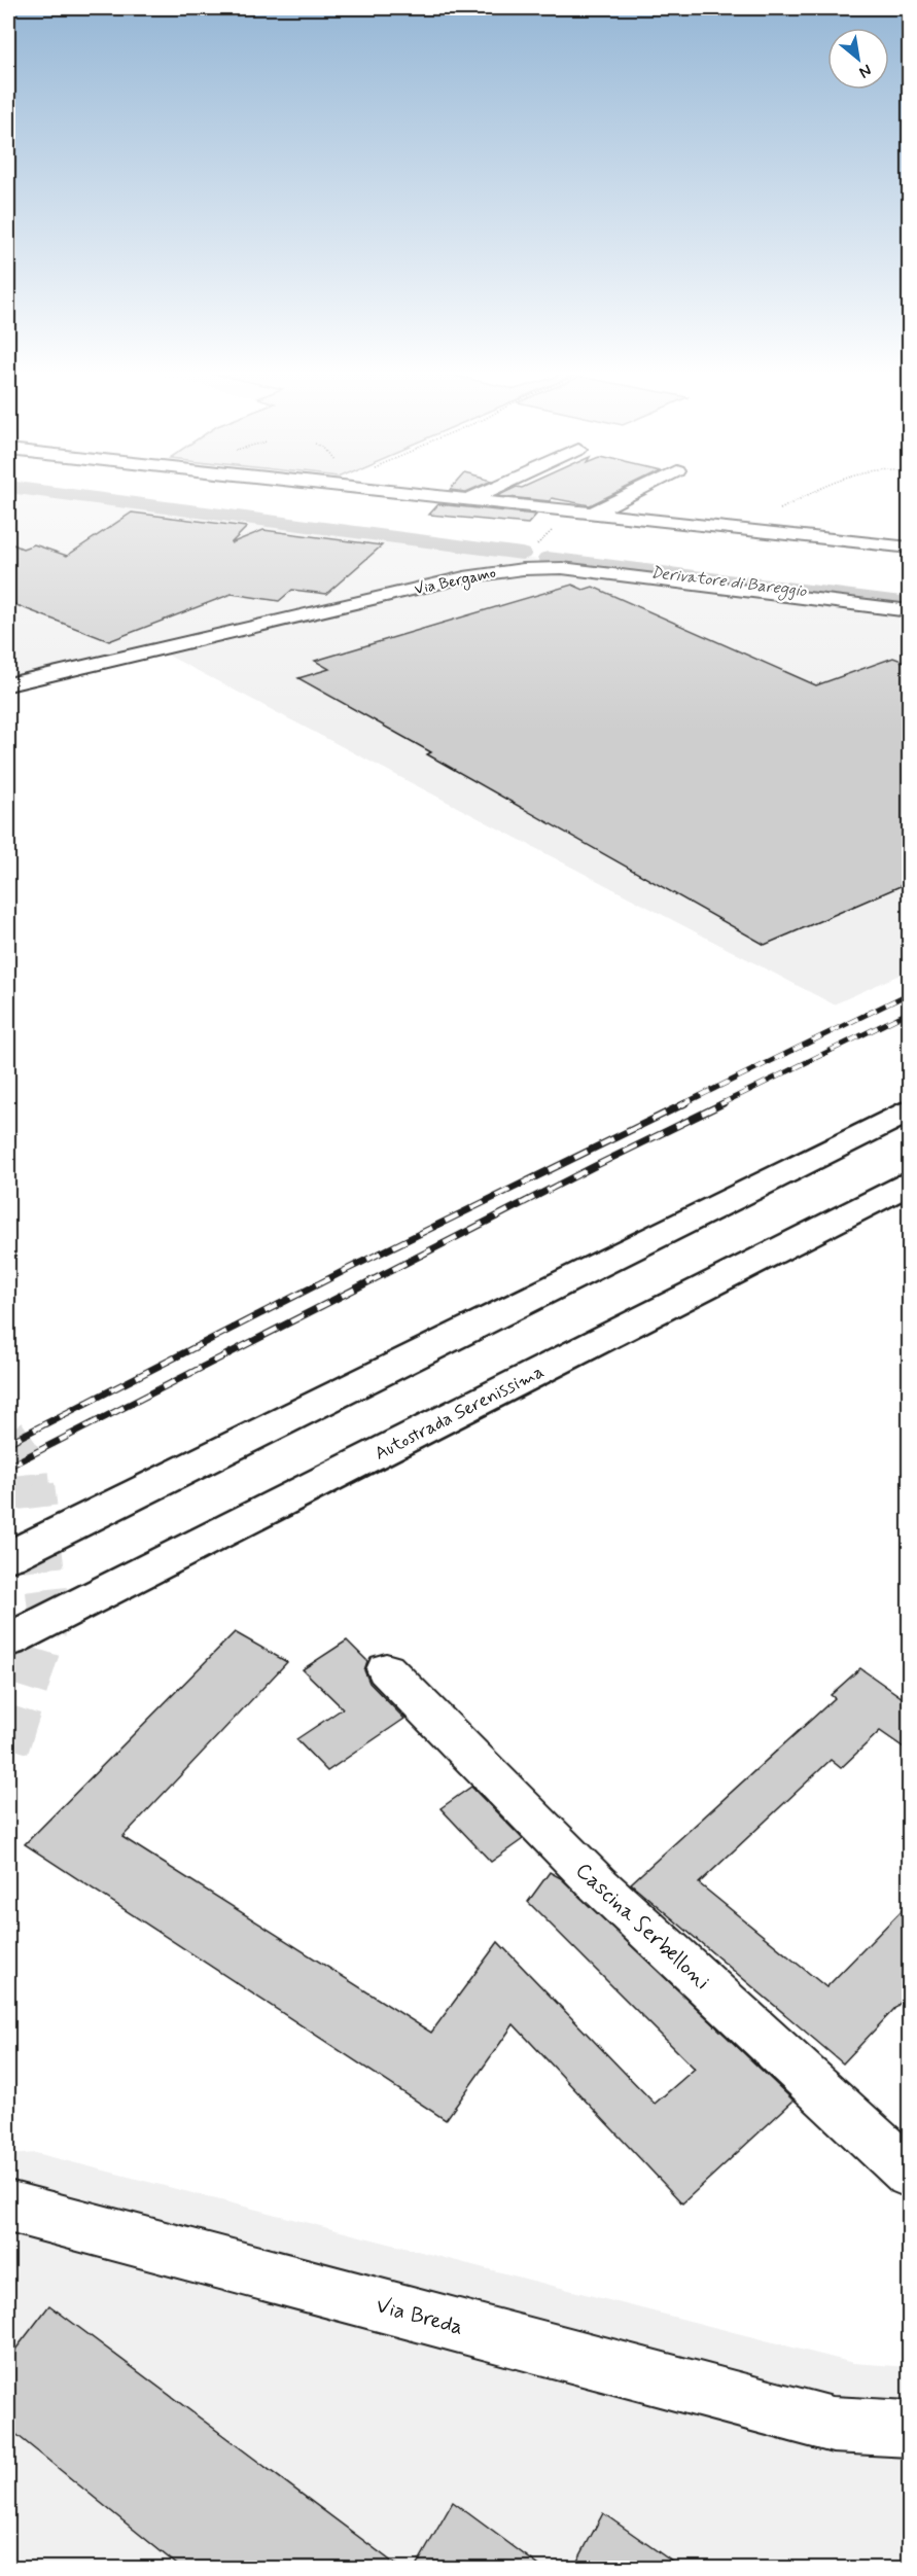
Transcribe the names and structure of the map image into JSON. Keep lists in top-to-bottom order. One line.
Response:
{"streets":{"highway":["Autostrada Serenissima"],"street":["Via Bergamo","Cascina Serbelloni","Via Breda"]},"water":["Derivatore di Bareggio"],"north":"bottom right"}
